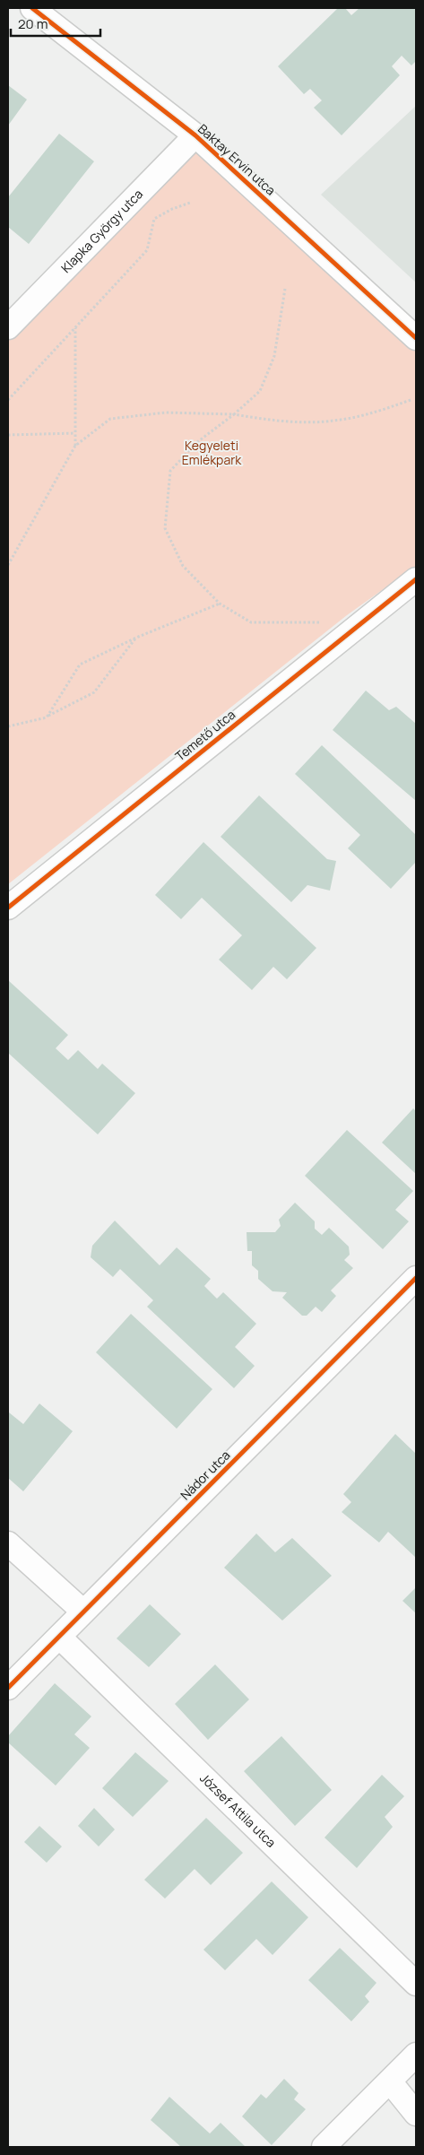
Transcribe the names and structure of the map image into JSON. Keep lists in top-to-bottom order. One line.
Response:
{"streets":{"street":["Baktay Ervin utca","Klapka György utca","Temető utca","Nádor utca","József Attila utca"]},"crossings":[["Baktay Ervin utca","Klapka György utca"],["Nádor utca","József Attila utca"]],"parks":["Kegyeleti Emlékpark"],"scale_bar":"20 m"}
